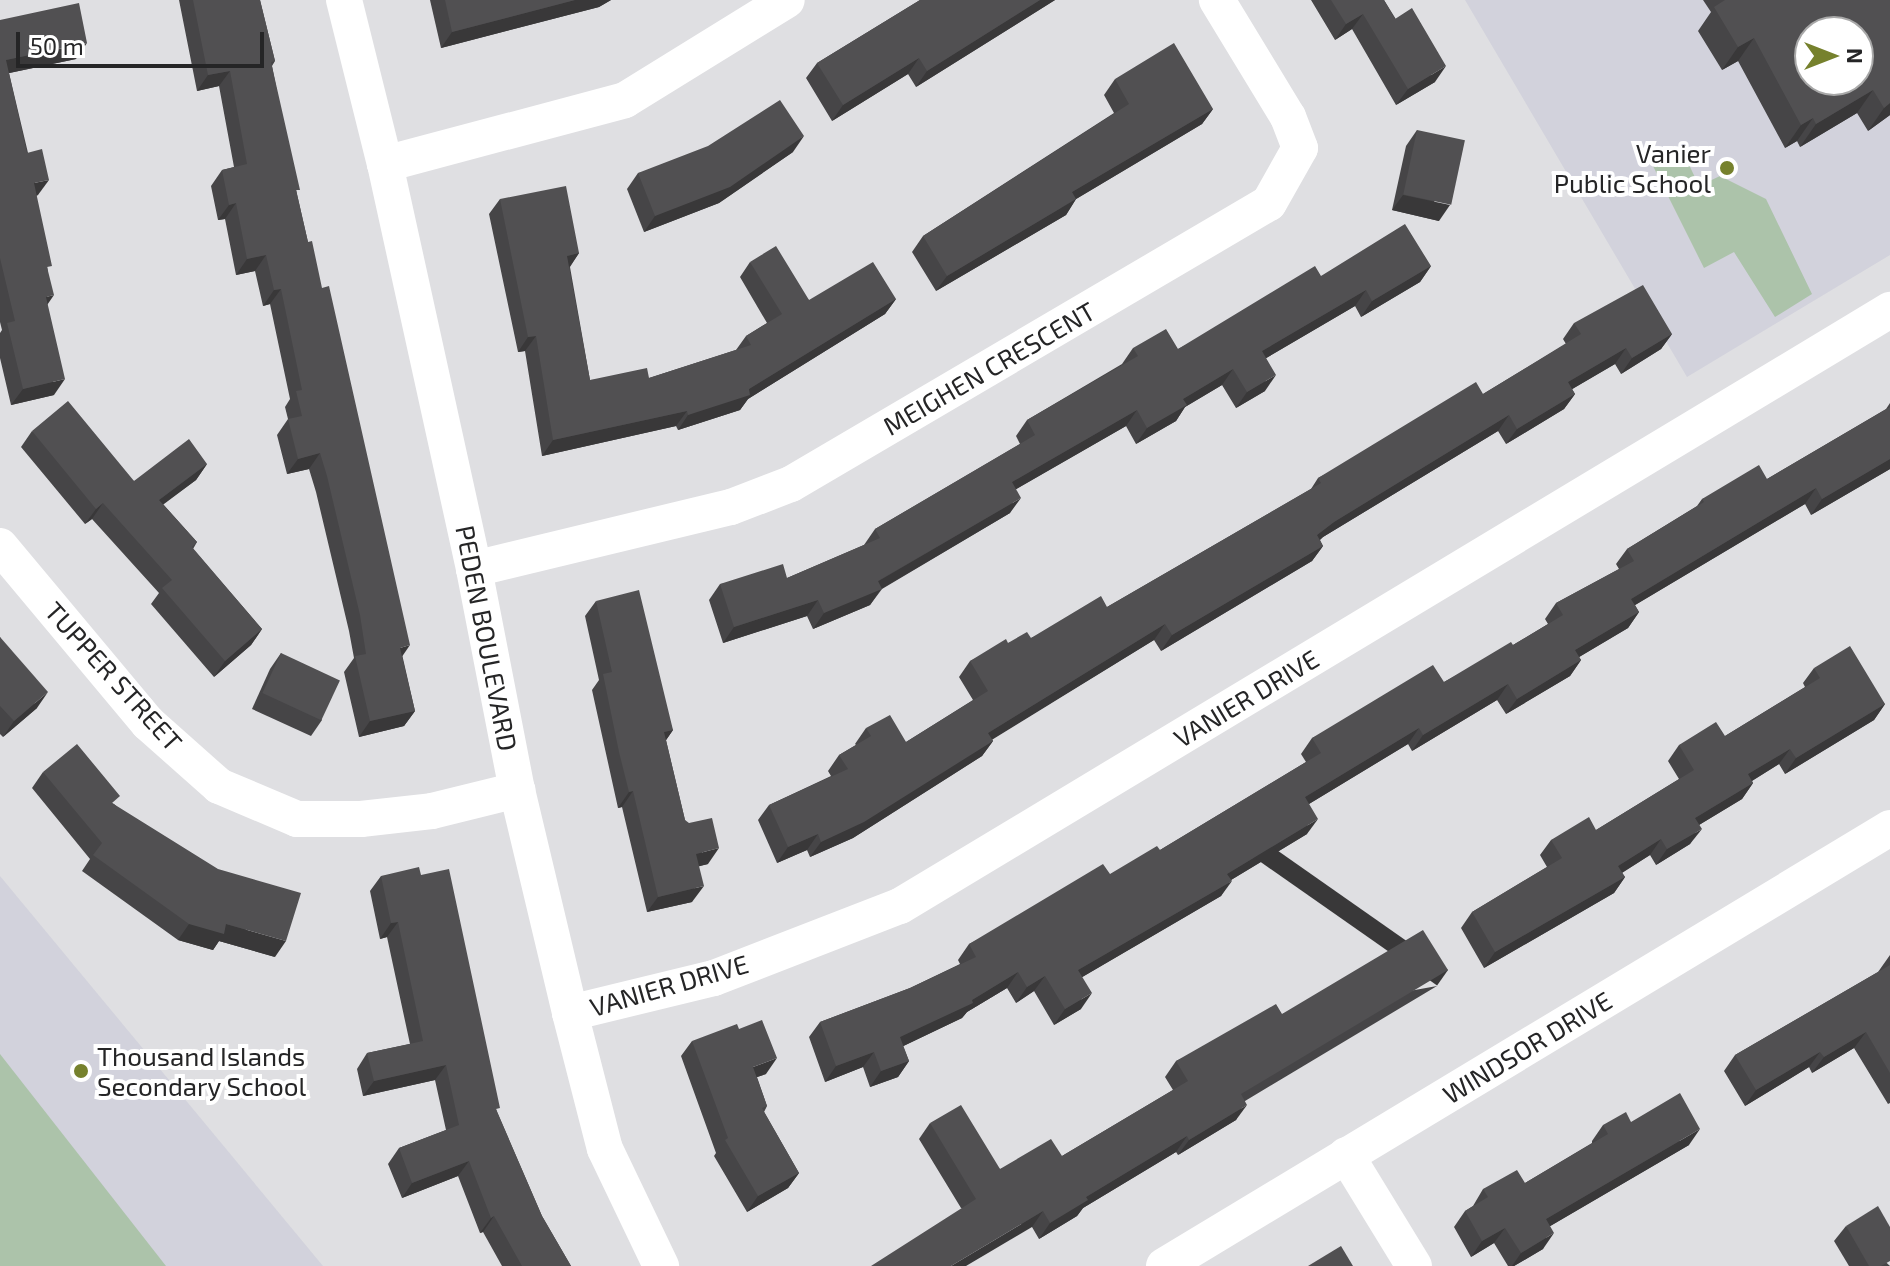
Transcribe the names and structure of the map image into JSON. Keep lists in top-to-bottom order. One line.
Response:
{"streets":{"street":["MEIGHEN CRESCENT","PEDEN BOULEVARD","TUPPER STREET","VANIER DRIVE","WINDSOR DRIVE"]},"crossings":[["MEIGHEN CRESCENT","PEDEN BOULEVARD"],["PEDEN BOULEVARD","TUPPER STREET"],["PEDEN BOULEVARD","VANIER DRIVE"]],"places":["Vanier Public School","Thousand Islands Secondary School"],"scale_bar":"50 m","north":"right"}
